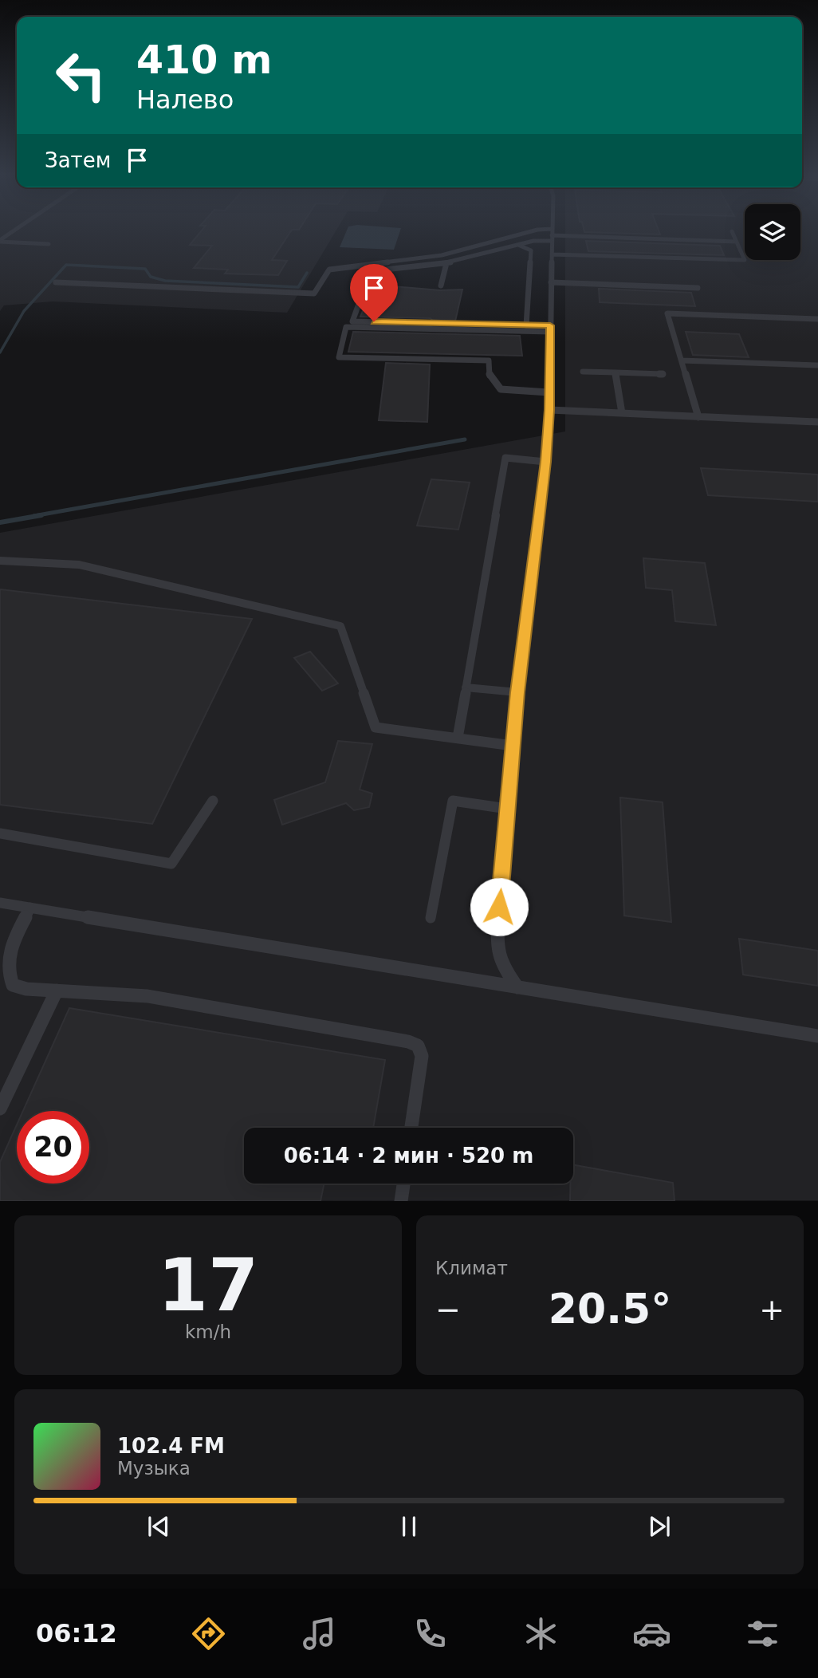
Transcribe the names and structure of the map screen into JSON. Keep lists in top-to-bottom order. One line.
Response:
{"page":{"turn":["410 m","Налево"],"then":"Затем","limit":"20","trip":"06:14 · 2 мин · 520 m","tile":[["17","km/h"],"Климат"],"heat":["−","20.5°","+"],"song":["102.4 FM","Музыка"],"tabs":"06:12"}}
